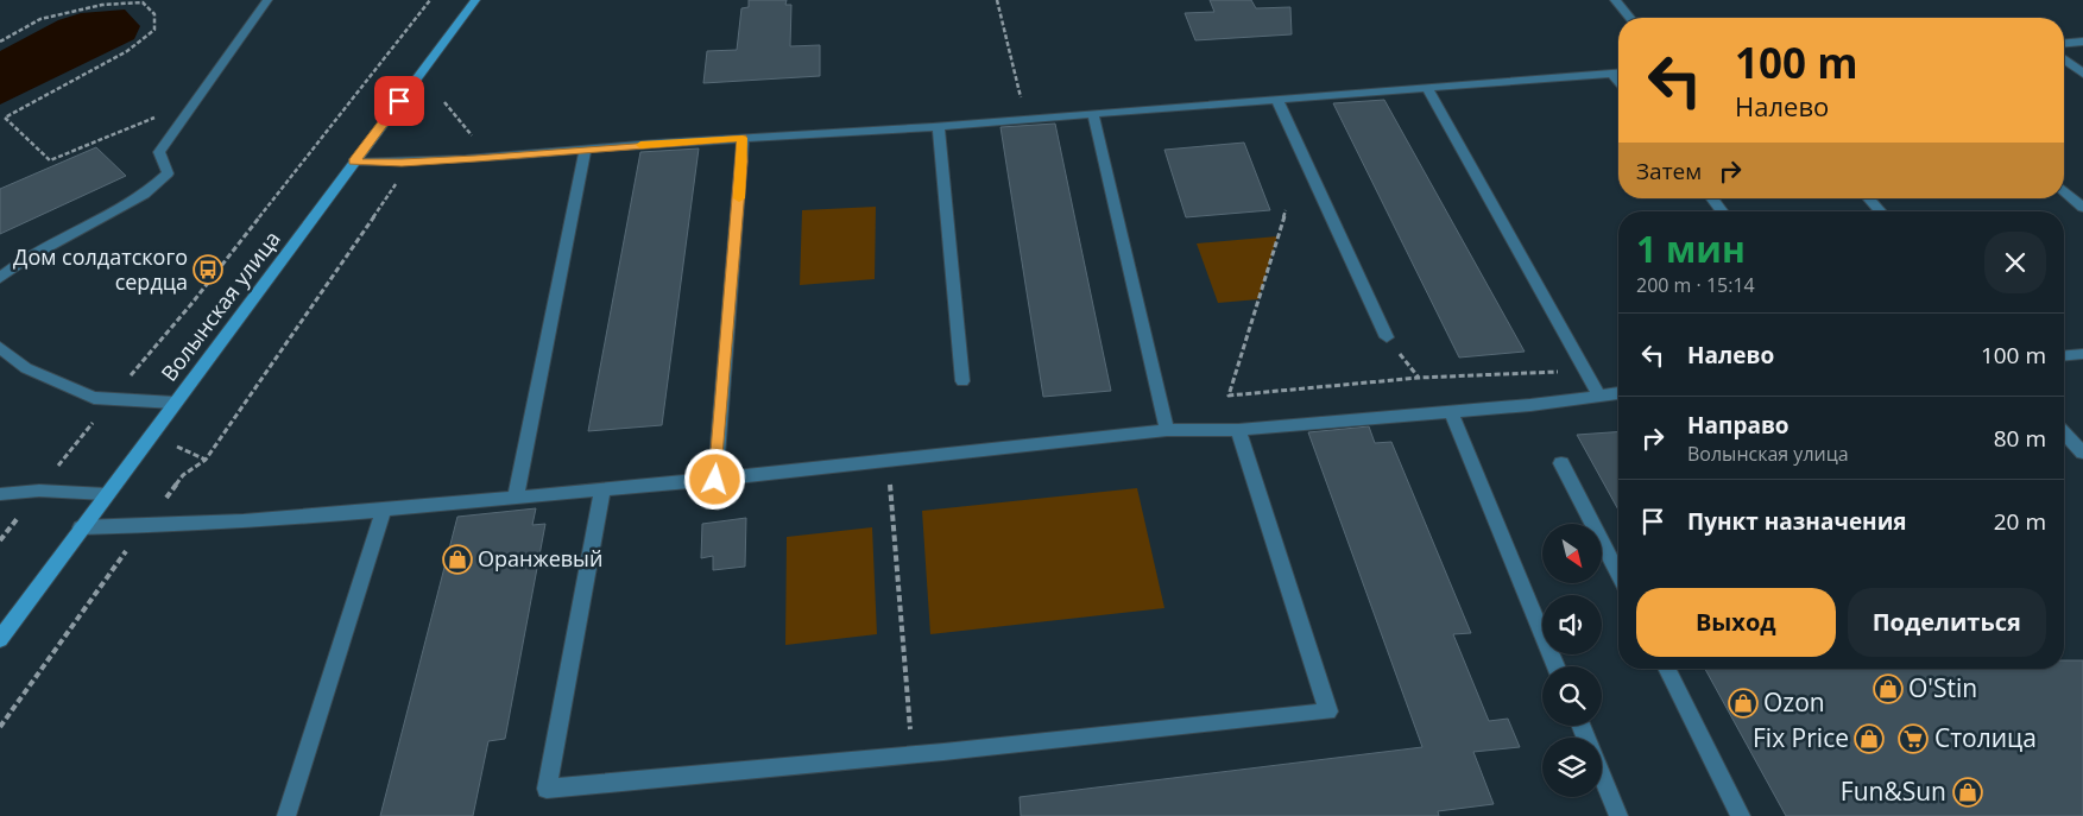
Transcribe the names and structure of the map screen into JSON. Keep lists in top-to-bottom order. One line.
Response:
{"streets":{"street":["Волынская улица"]},"places":{"bus stop":["Дом солдатского сердца"],"shop":["Оранжевый","O'Stin","Ozon","Fix Price","Fun&Sun"],"supermarket":["Столица"]},"north":"bottom right","page":{"turn":["100 m","Налево"],"then":"Затем","heading":["1 мин","200 m · 15:14"],"list":[{"name":"Налево","value":"100 m"},{"name":"Направо","note":"Волынская улица","value":"80 m"},{"name":"Пункт назначения","value":"20 m"}],"buttons":["Выход","Поделиться"]}}
